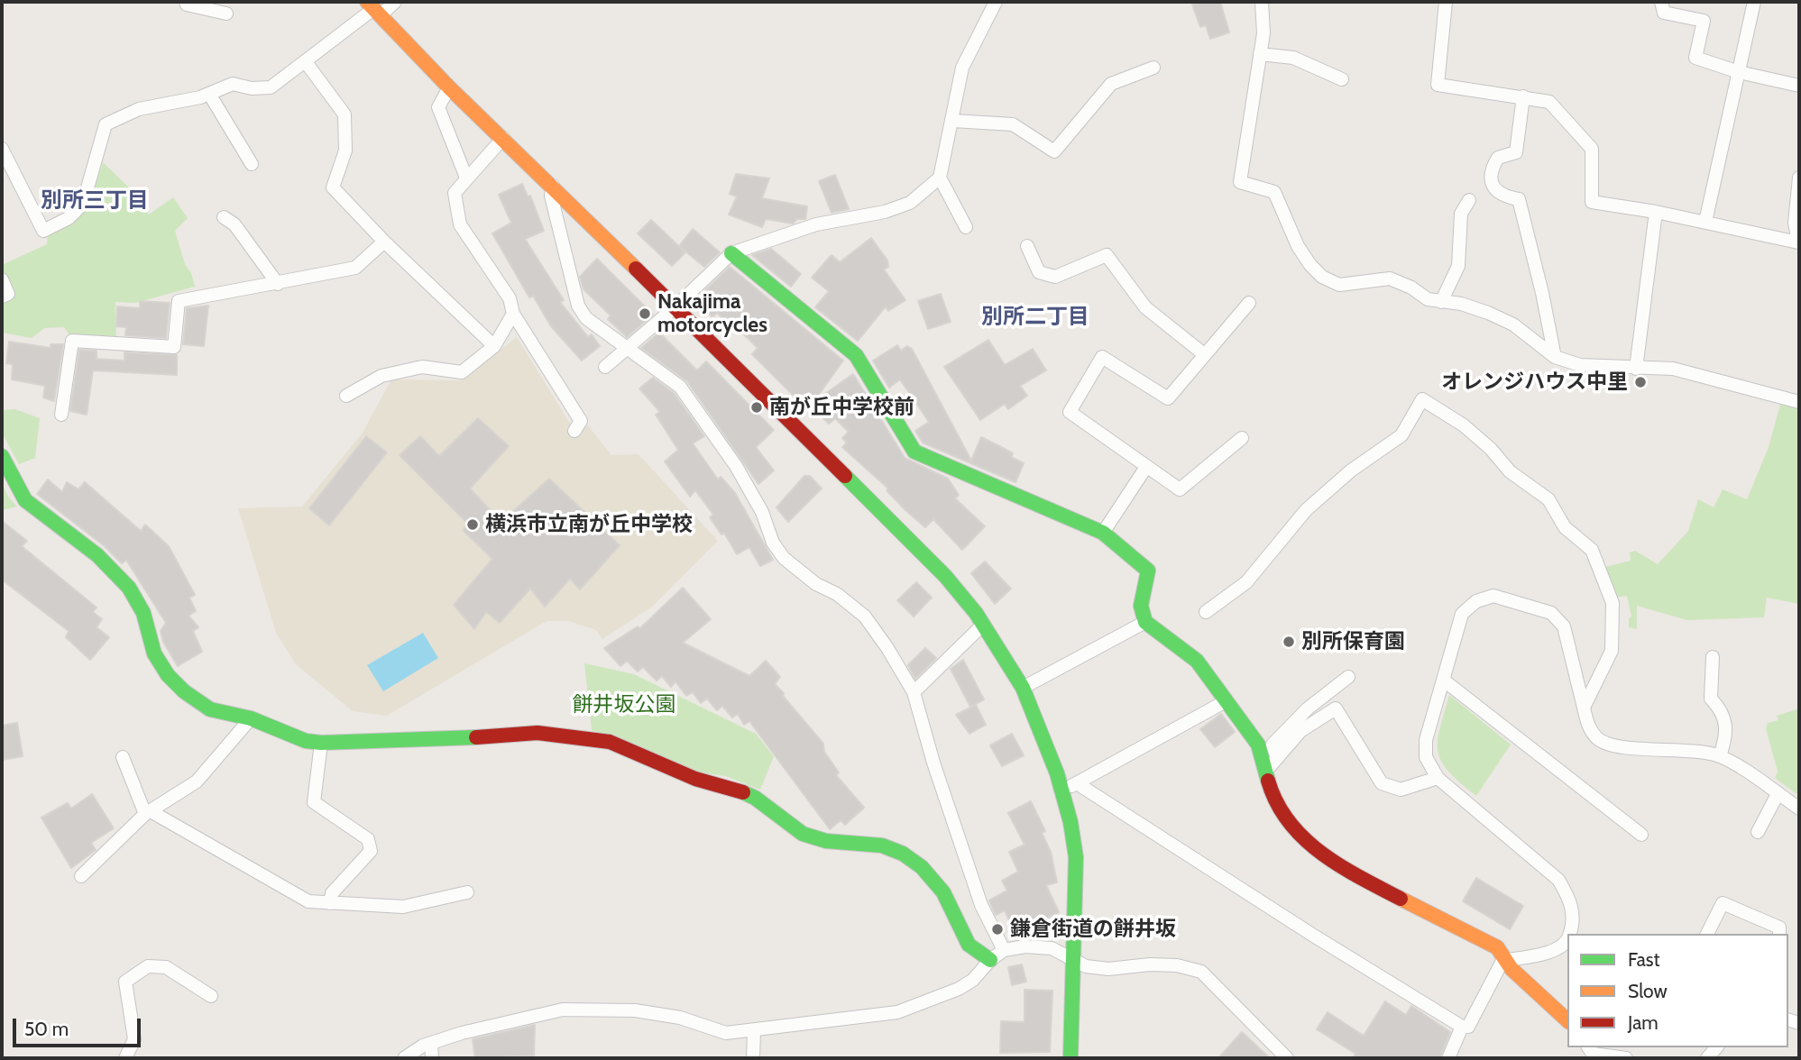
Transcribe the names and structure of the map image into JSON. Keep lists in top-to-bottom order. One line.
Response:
{"districts":["別所三丁目","別所二丁目"],"parks":["餅井坂公園"],"places":["Nakajima motorcycles","オレンジハウス中里","南が丘中学校前","横浜市立南が丘中学校","別所保育園","鎌倉街道の餅井坂"],"legend":["Fast","Slow","Jam"],"scale_bar":"50 m"}
